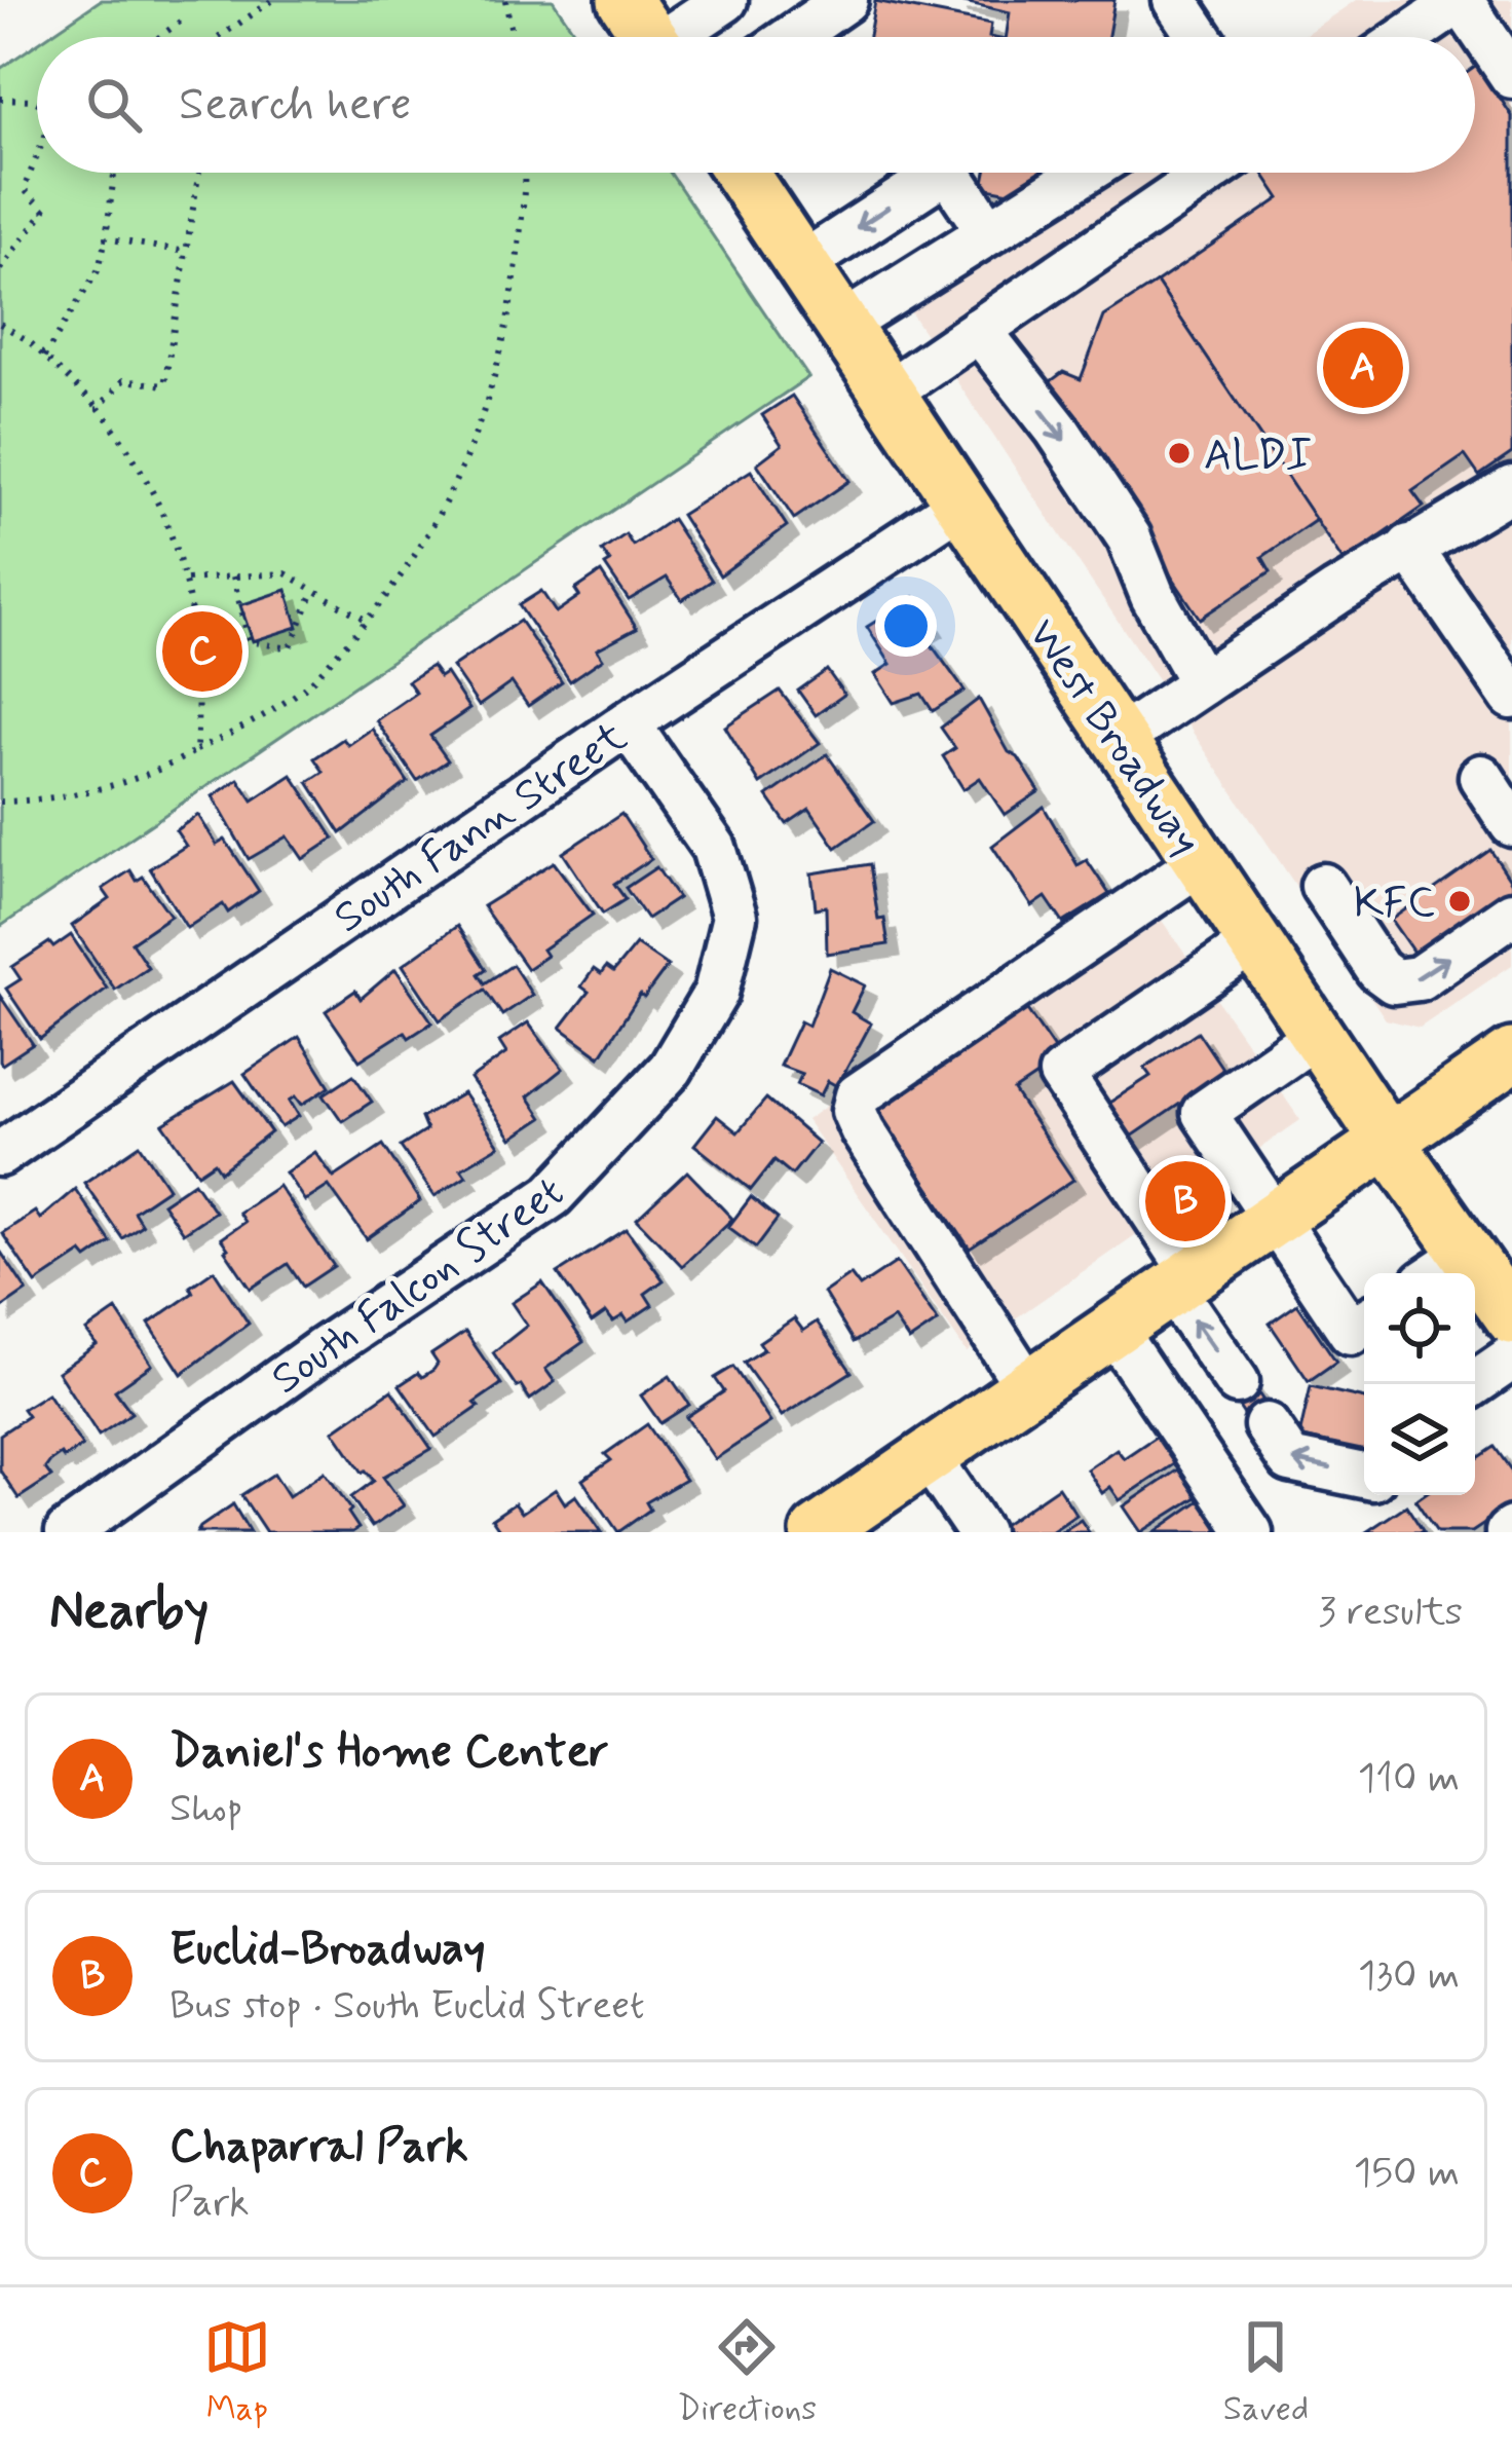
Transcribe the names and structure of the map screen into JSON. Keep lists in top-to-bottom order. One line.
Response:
{"streets":{"main road":["West Broadway"],"street":["South Fann Street","South Falcon Street"]},"crossings":[["West Broadway","South Fann Street"],["South Fann Street","South Falcon Street"]],"places":["ALDI","KFC"],"page":{"search":"Search here","pins":["A","C","B"],"heading":["Nearby","3 results"],"list":[{"mark":"A","name":"Daniel's Home Center","note":"Shop","value":"110 m"},{"mark":"B","name":"Euclid-Broadway","note":"Bus stop · South Euclid Street","value":"130 m"},{"mark":"C","name":"Chaparral Park","note":"Park","value":"150 m"}],"nav":["Map","Directions","Saved"]}}
